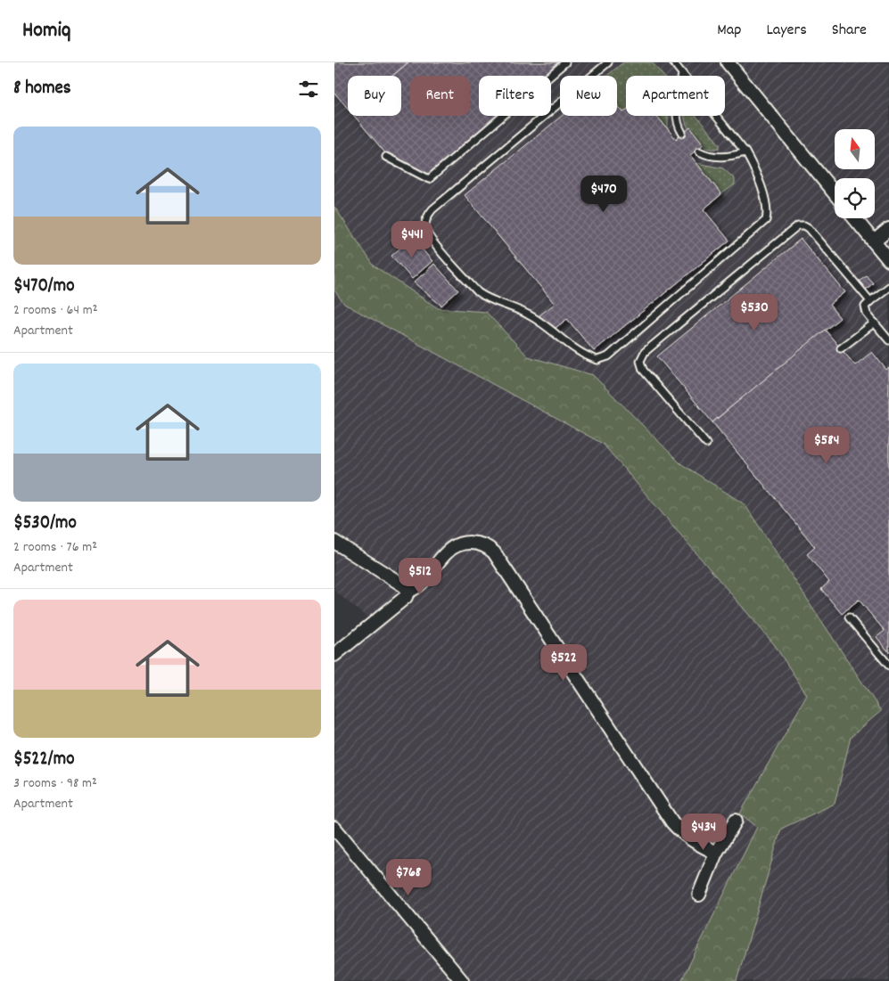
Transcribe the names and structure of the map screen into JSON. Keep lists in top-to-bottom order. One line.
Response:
{"north":"top","page":{"header":"Homiq","nav":["Map","Layers","Share"],"heading":"8 homes","chip":["Buy","Rent","Filters","New","Apartment"],"list":[{"name":"$470/mo","note":"2 rooms · 64 m² · Apartment"},{"name":"$530/mo","note":"2 rooms · 76 m² · Apartment"},{"name":"$522/mo","note":"3 rooms · 98 m² · Apartment"}],"price":["$470","$441","$530","$584","$512","$522","$434","$768"]}}
